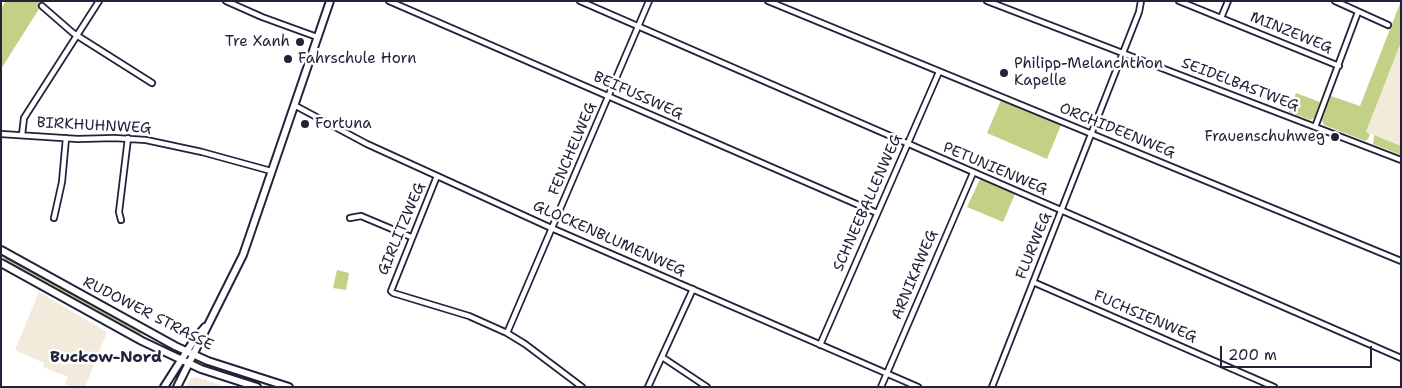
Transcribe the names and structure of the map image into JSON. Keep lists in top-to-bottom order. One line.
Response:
{"streets":{"main road":["RUDOWER STRASSE"],"street":["MINZEWEG","SEIDELBASTWEG","BEIFUSSWEG","BIRKHUHNWEG","ORCHIDEENWEG","FENCHELWEG","PETUNIENWEG","SCHNEEBALLENWEG","GIRLITZWEG","GLOCKENBLUMENWEG","FLURWEG","ARNIKAWEG","FUCHSIENWEG"]},"crossings":[["SEIDELBASTWEG","FLURWEG"],["BEIFUSSWEG","FENCHELWEG"],["BEIFUSSWEG","SCHNEEBALLENWEG"],["ORCHIDEENWEG","SCHNEEBALLENWEG"],["ORCHIDEENWEG","FLURWEG"],["FENCHELWEG","PETUNIENWEG"],["FENCHELWEG","GIRLITZWEG"],["FENCHELWEG","GLOCKENBLUMENWEG"],["PETUNIENWEG","SCHNEEBALLENWEG"],["PETUNIENWEG","FLURWEG"],["PETUNIENWEG","ARNIKAWEG"],["SCHNEEBALLENWEG","GLOCKENBLUMENWEG"],["GIRLITZWEG","GLOCKENBLUMENWEG"],["GLOCKENBLUMENWEG","ARNIKAWEG"],["FLURWEG","FUCHSIENWEG"]],"districts":["Buckow-Nord"],"places":["Tre Xanh","Fahrschule Horn","Philipp-Melanchthon Kapelle","Fortuna","Frauenschuhweg"],"scale_bar":"200 m"}
